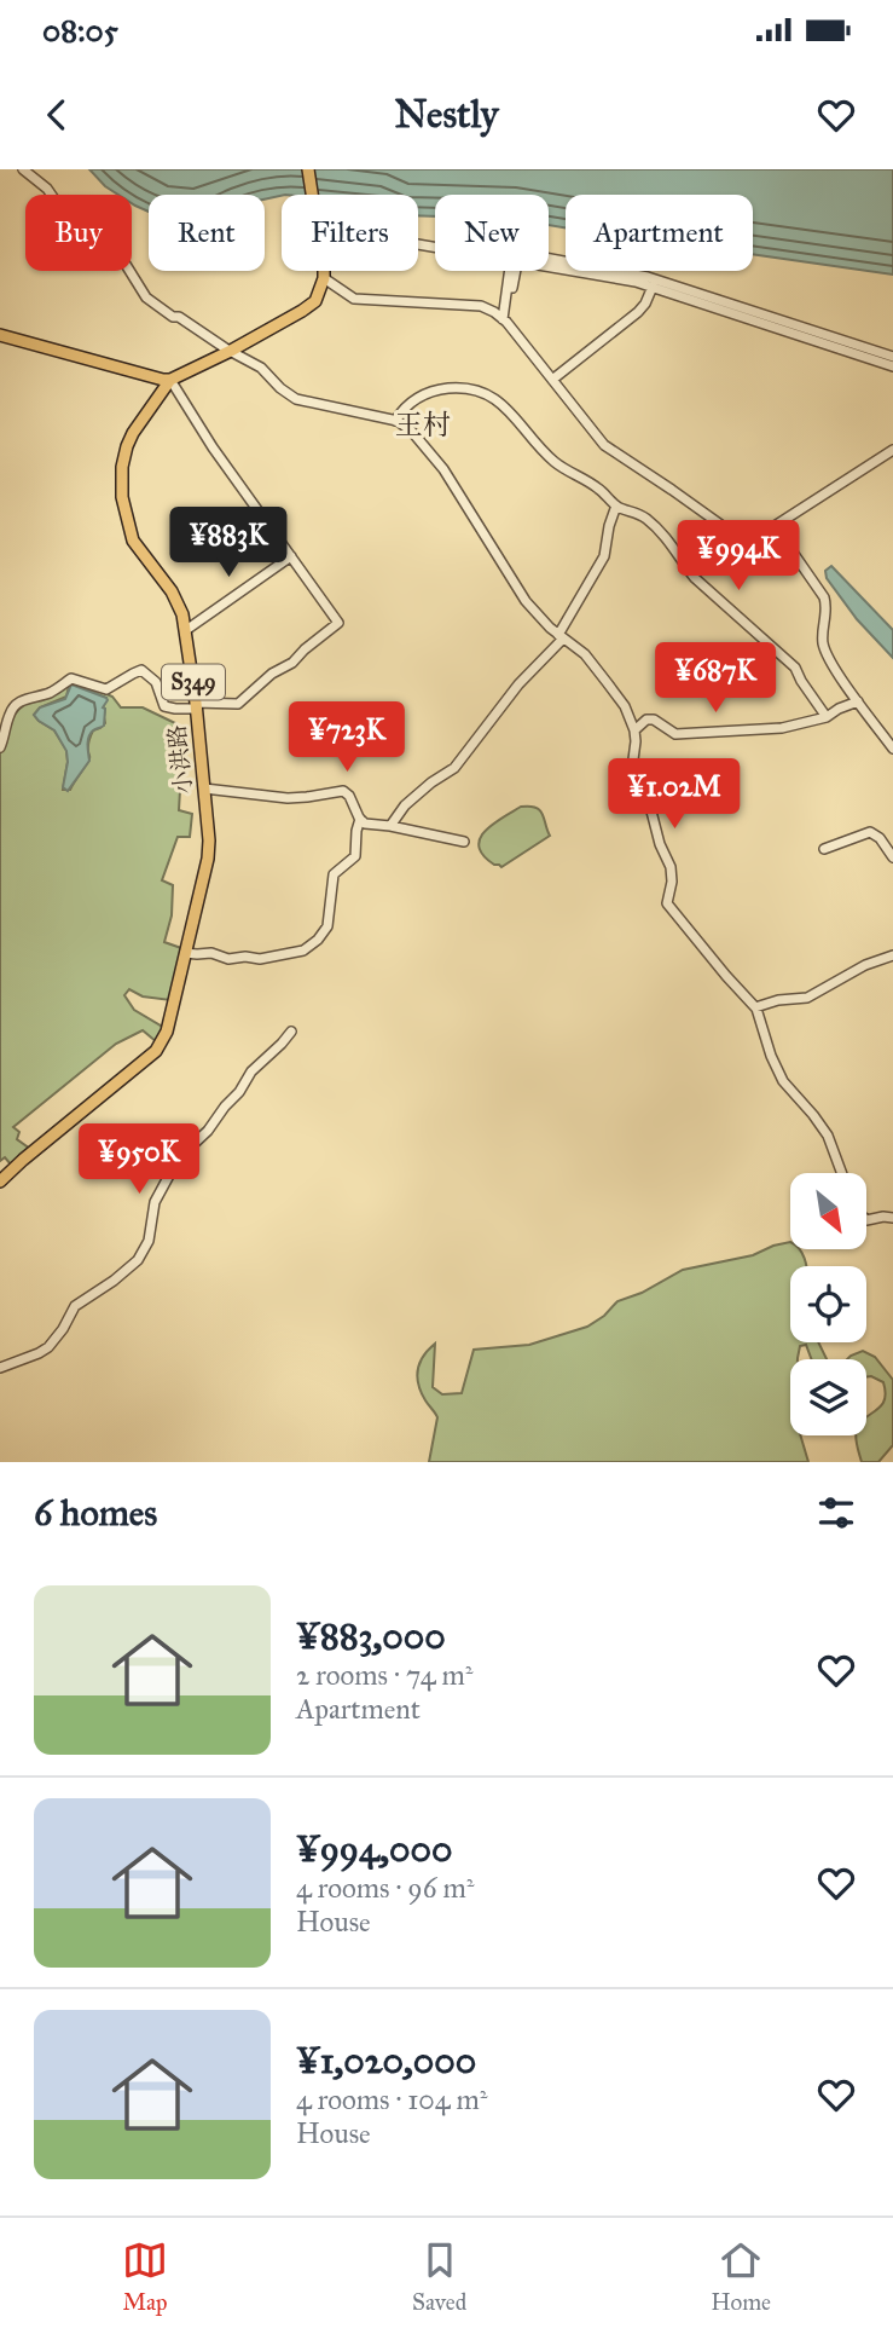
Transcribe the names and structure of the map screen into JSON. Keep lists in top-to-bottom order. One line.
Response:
{"streets":{"main road":["S349","小洪路"]},"districts":["王村"],"north":"bottom right","page":{"status":"08:05","header":"Nestly","chip":["Buy","Rent","Filters","New","Apartment"],"price":["¥883K","¥994K","¥687K","¥723K","¥1.02M","¥950K"],"heading":"6 homes","list":[{"name":"¥883,000","note":"2 rooms · 74 m² · Apartment"},{"name":"¥994,000","note":"4 rooms · 96 m² · House"},{"name":"¥1,020,000","note":"4 rooms · 104 m² · House"}],"tabs":["Map","Saved","Home"]}}
